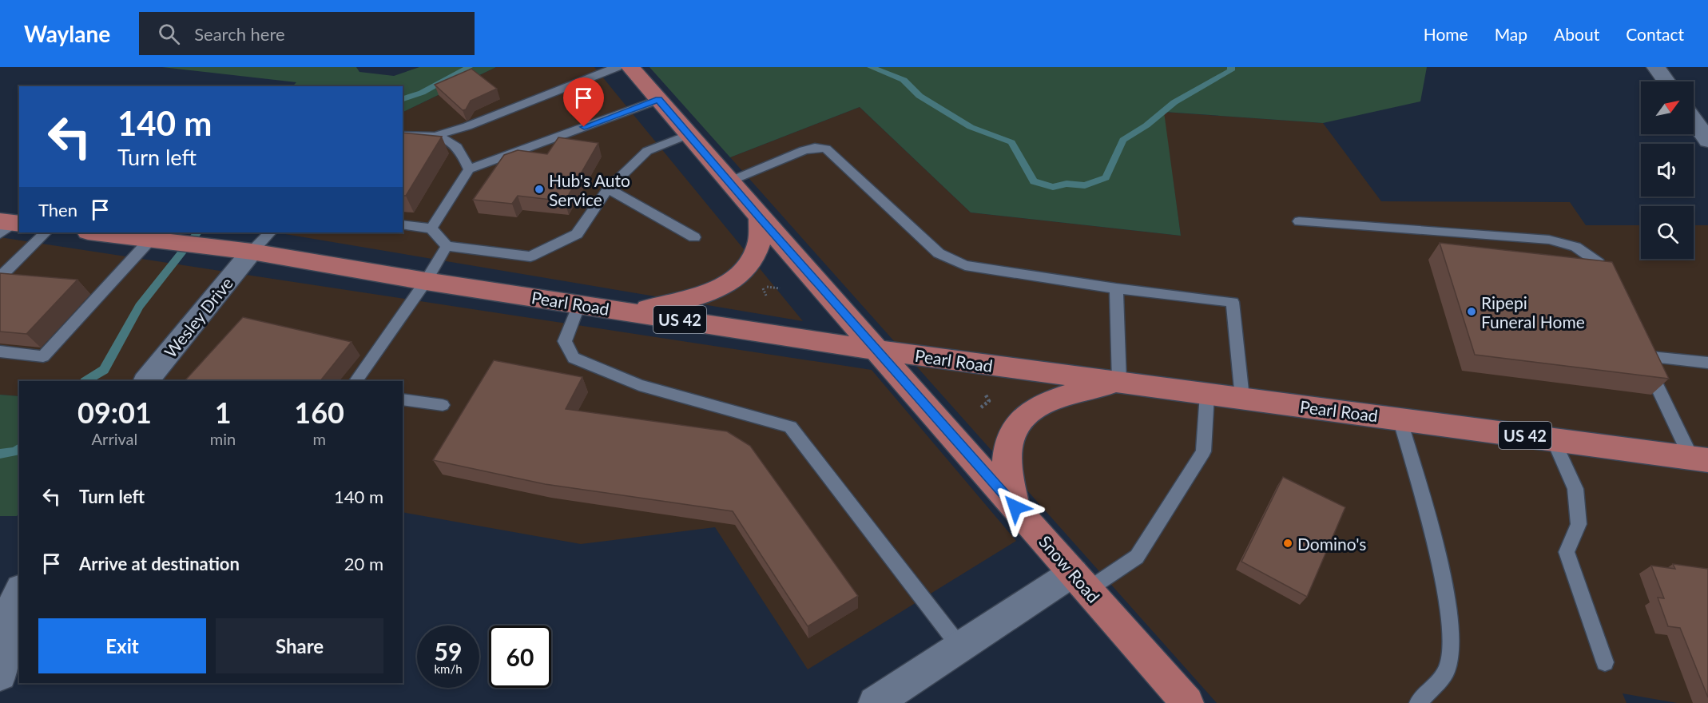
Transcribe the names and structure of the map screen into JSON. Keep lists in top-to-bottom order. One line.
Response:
{"streets":{"main road":["Pearl Road","US 42","Snow Road"],"street":["Wesley Drive"]},"crossings":[["Pearl Road","Wesley Drive"],["Pearl Road","Snow Road"]],"places":["Hub's Auto Service","Ripepi Funeral Home","Domino's"],"north":"top right","page":{"header":"Waylane","search":"Search here","nav":["Home","Map","About","Contact"],"turn":["140 m","Turn left"],"then":"Then","eta":["09:01","Arrival","1","min","160","m"],"list":[{"name":"Turn left","value":"140 m"},{"name":"Arrive at destination","value":"20 m"}],"buttons":["Exit","Share"],"speed":"59 km/h","limit":"60"}}
